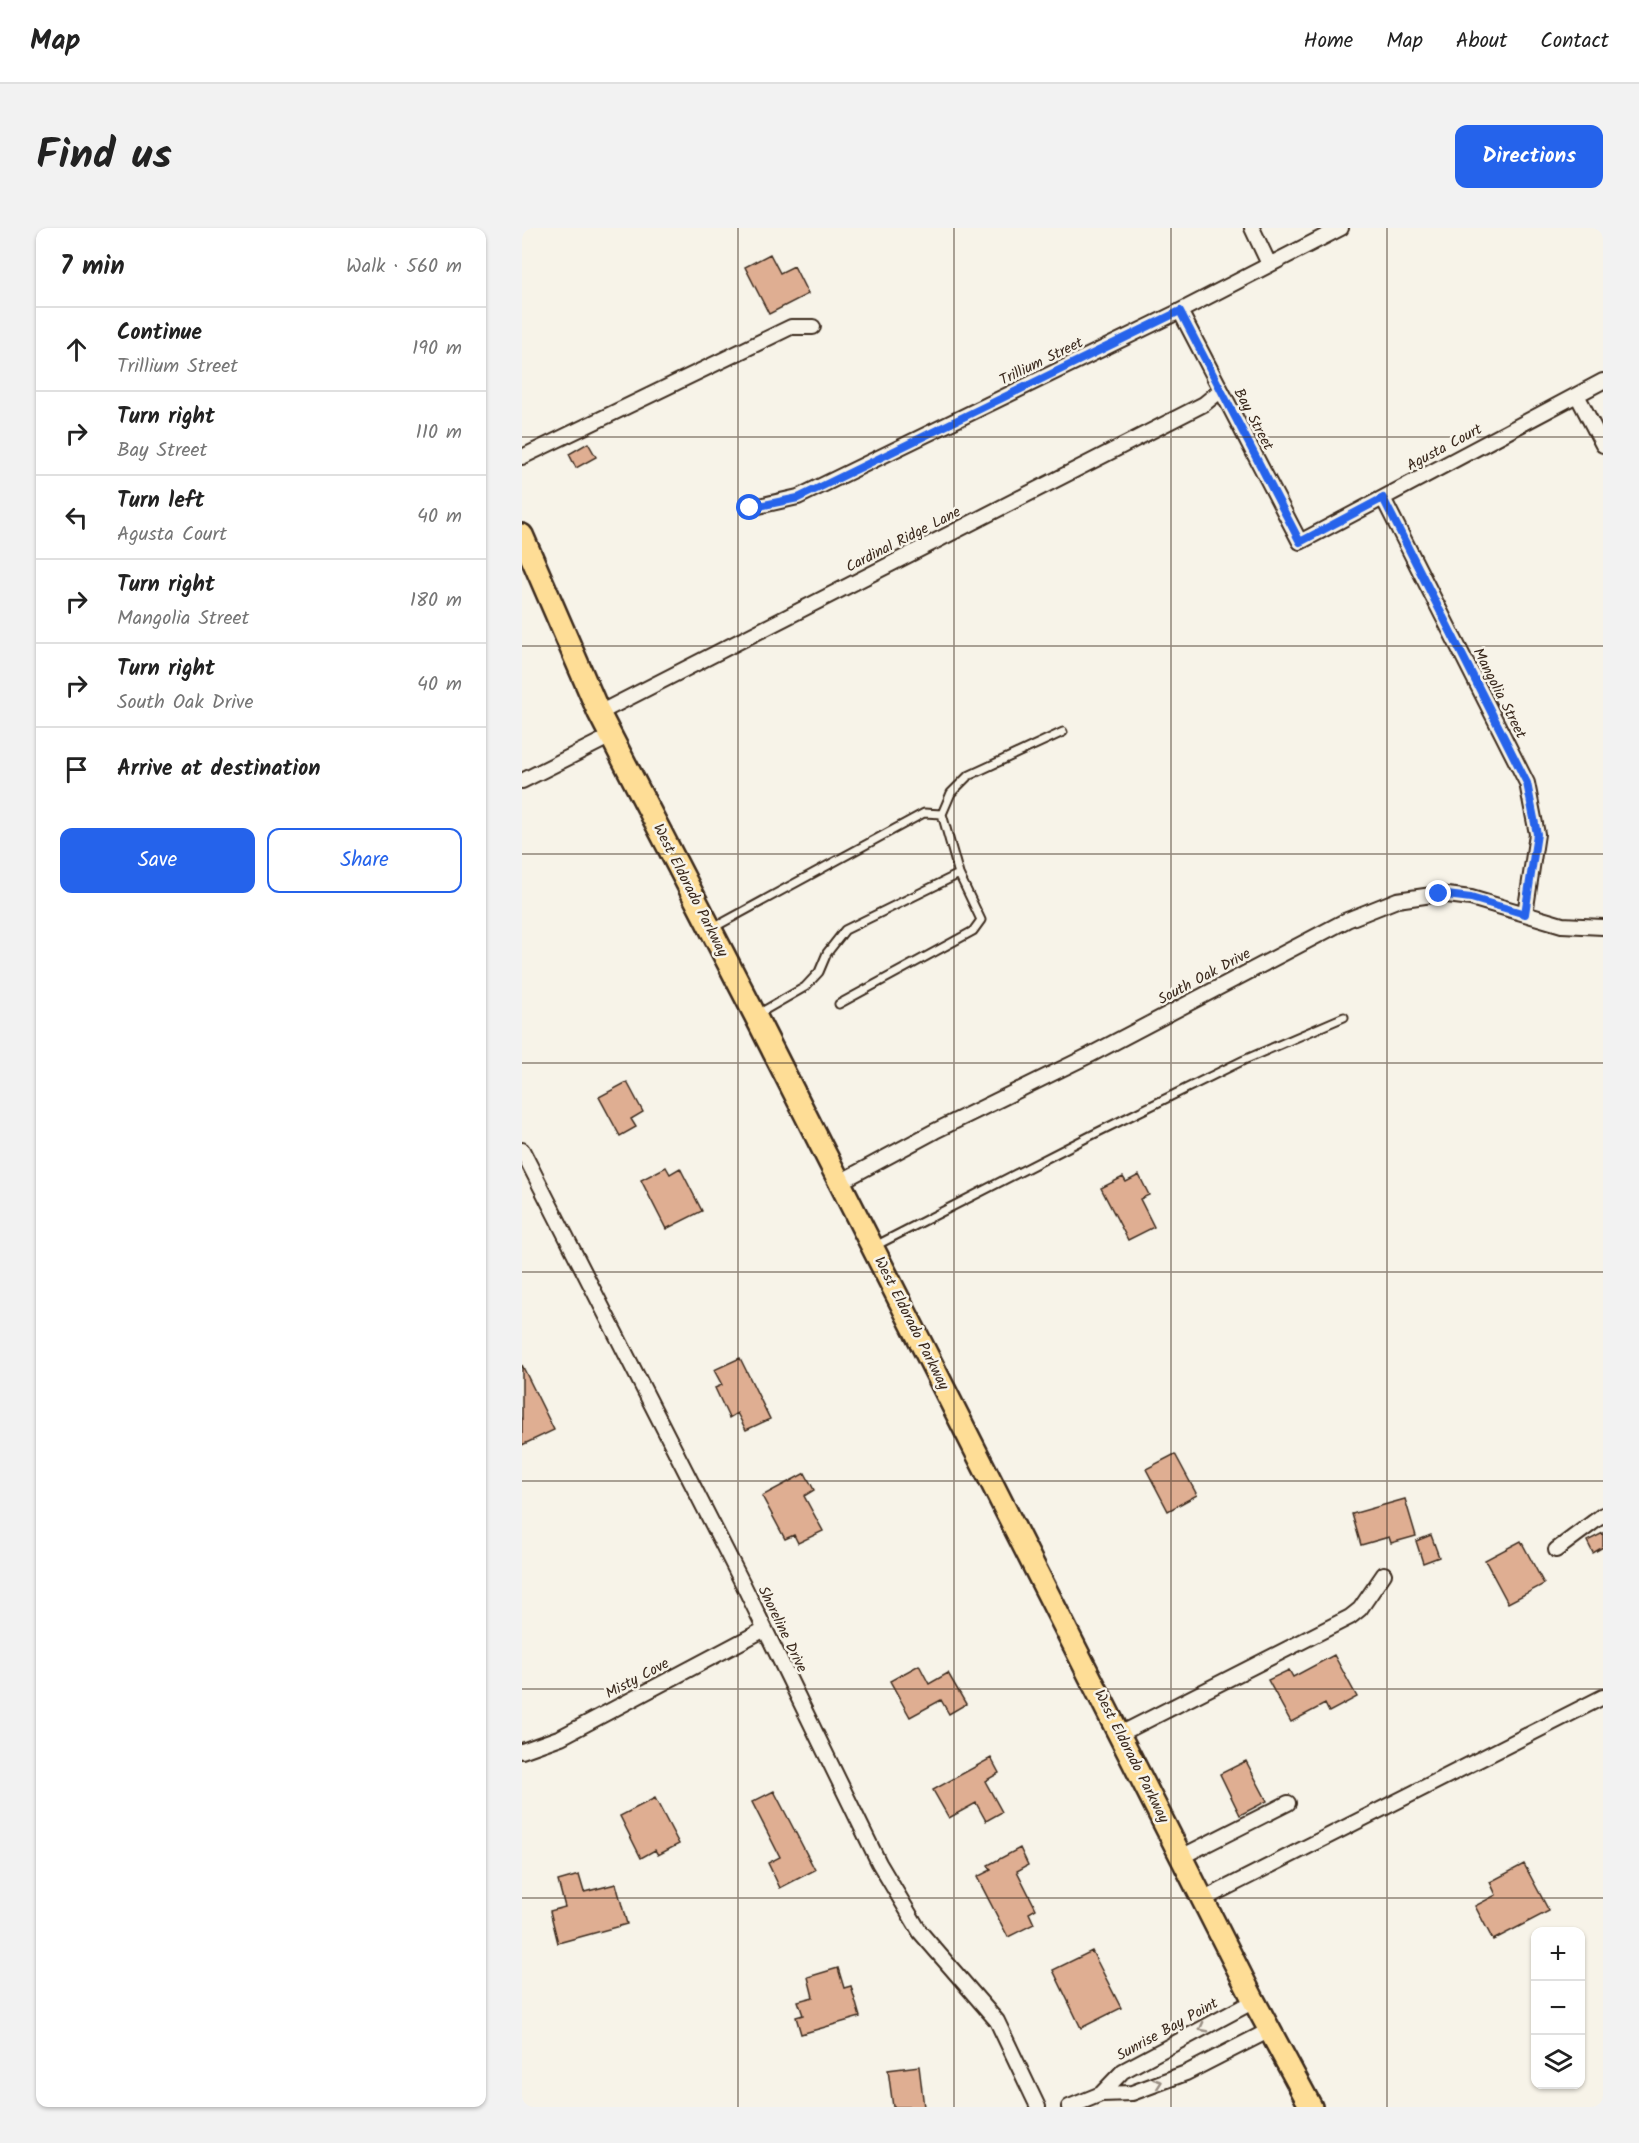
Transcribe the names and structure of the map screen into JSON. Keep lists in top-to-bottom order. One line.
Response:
{"streets":{"main road":["West Eldorado Parkway"],"street":["Trillium Street","Bay Street","Agusta Court","Cardinal Ridge Lane","Mangolia Street","South Oak Drive","Shoreline Drive","Misty Cove","Sunrise Bay Point"]},"crossings":[["Trillium Street","Bay Street"],["Bay Street","Agusta Court"],["Bay Street","Cardinal Ridge Lane"],["Agusta Court","Mangolia Street"],["Cardinal Ridge Lane","West Eldorado Parkway"],["Mangolia Street","South Oak Drive"],["West Eldorado Parkway","South Oak Drive"],["West Eldorado Parkway","Sunrise Bay Point"],["Shoreline Drive","Misty Cove"]],"page":{"header":"Map","nav":["Home","Map","About","Contact"],"title":"Find us","buttons":["Directions",["Save","Share"]],"heading":["7 min","Walk · 560 m"],"list":[["Continue","Trillium Street","190 m"],["Turn right","Bay Street","110 m"],["Turn left","Agusta Court","40 m"],["Turn right","Mangolia Street","180 m"],["Turn right","South Oak Drive","40 m"],"Arrive at destination"],"map_buttons":["+","−"]}}
